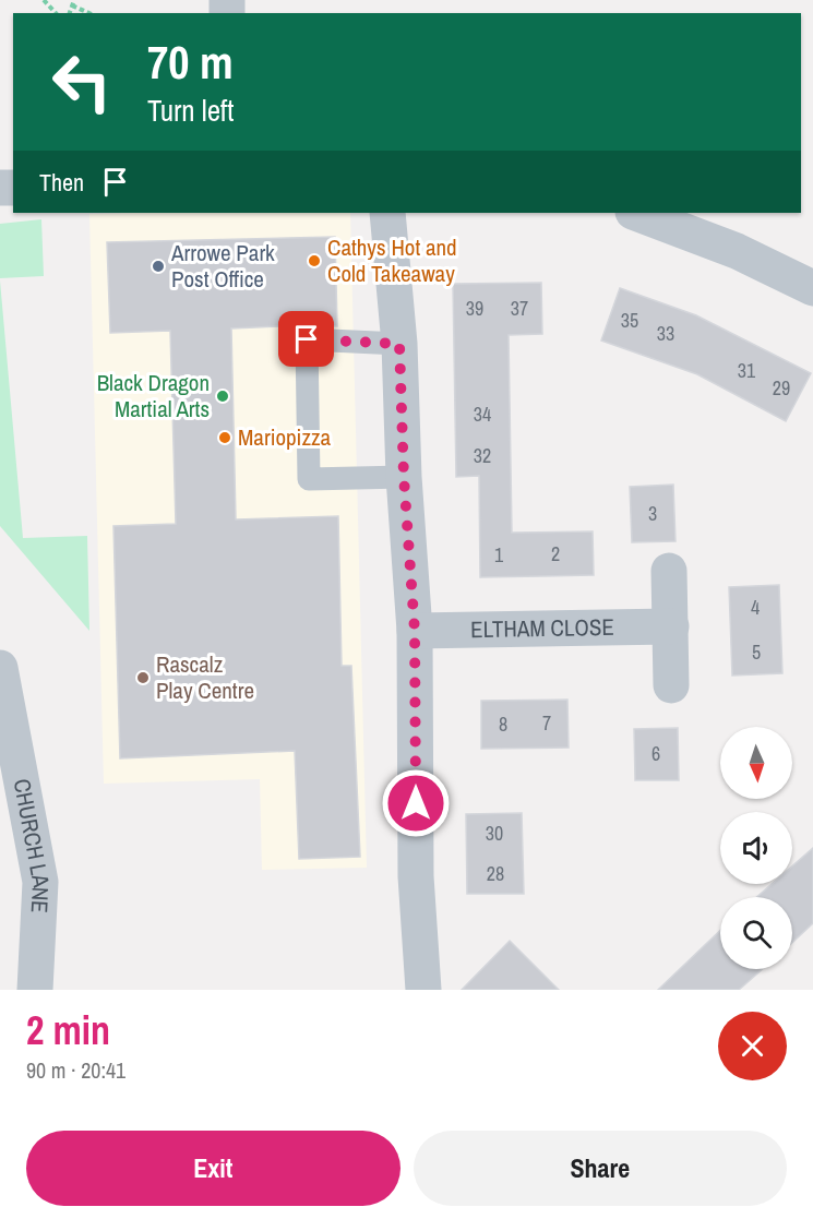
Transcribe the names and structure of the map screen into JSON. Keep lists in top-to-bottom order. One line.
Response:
{"streets":{"street":["ELTHAM CLOSE","CHURCH LANE"]},"places":["Cathys Hot and Cold Takeaway","Arrowe Park Post Office","Black Dragon Martial Arts","Mariopizza","Rascalz Play Centre"],"house_numbers":["39","37","35","33","31","29","34","32","3","2","1","4","5","7","8","6","30","28"],"north":"bottom","page":{"turn":["70 m","Turn left"],"then":"Then","heading":["2 min","90 m · 20:41"],"buttons":["Exit","Share"]}}
